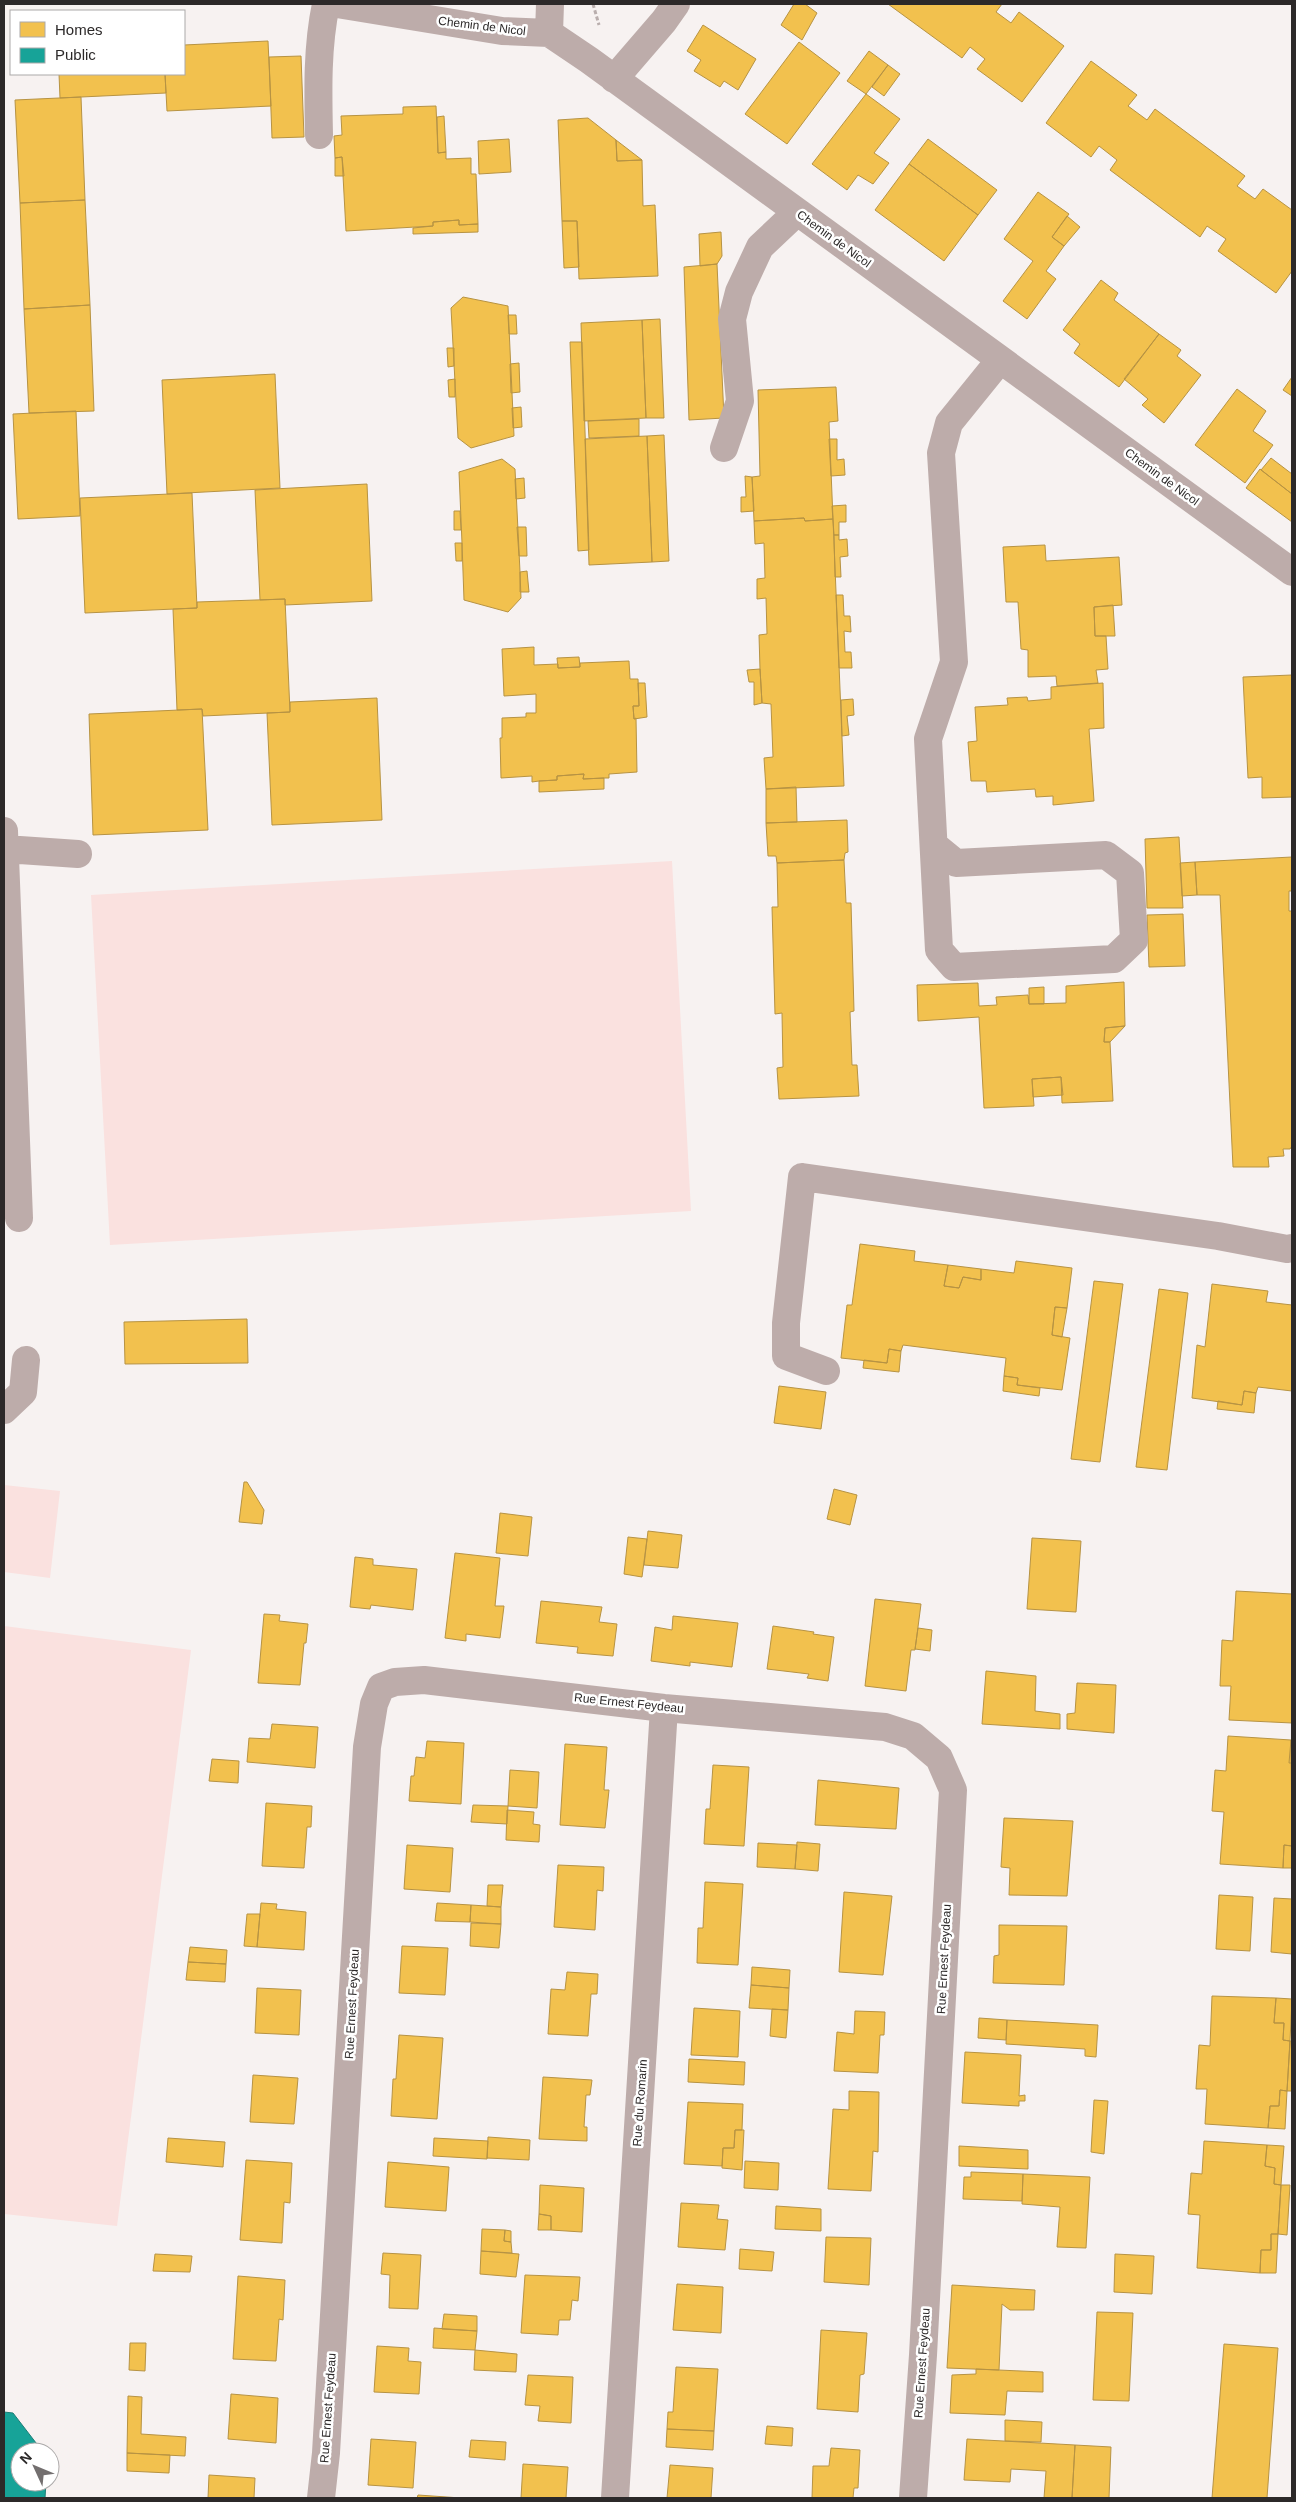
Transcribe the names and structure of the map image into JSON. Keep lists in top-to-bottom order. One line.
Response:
{"streets":{"street":["Chemin de Nicol","Rue Ernest Feydeau","Rue du Romarin"]},"crossings":[["Rue Ernest Feydeau","Rue du Romarin"]],"legend":["Homes","Public"],"north":"top left"}
